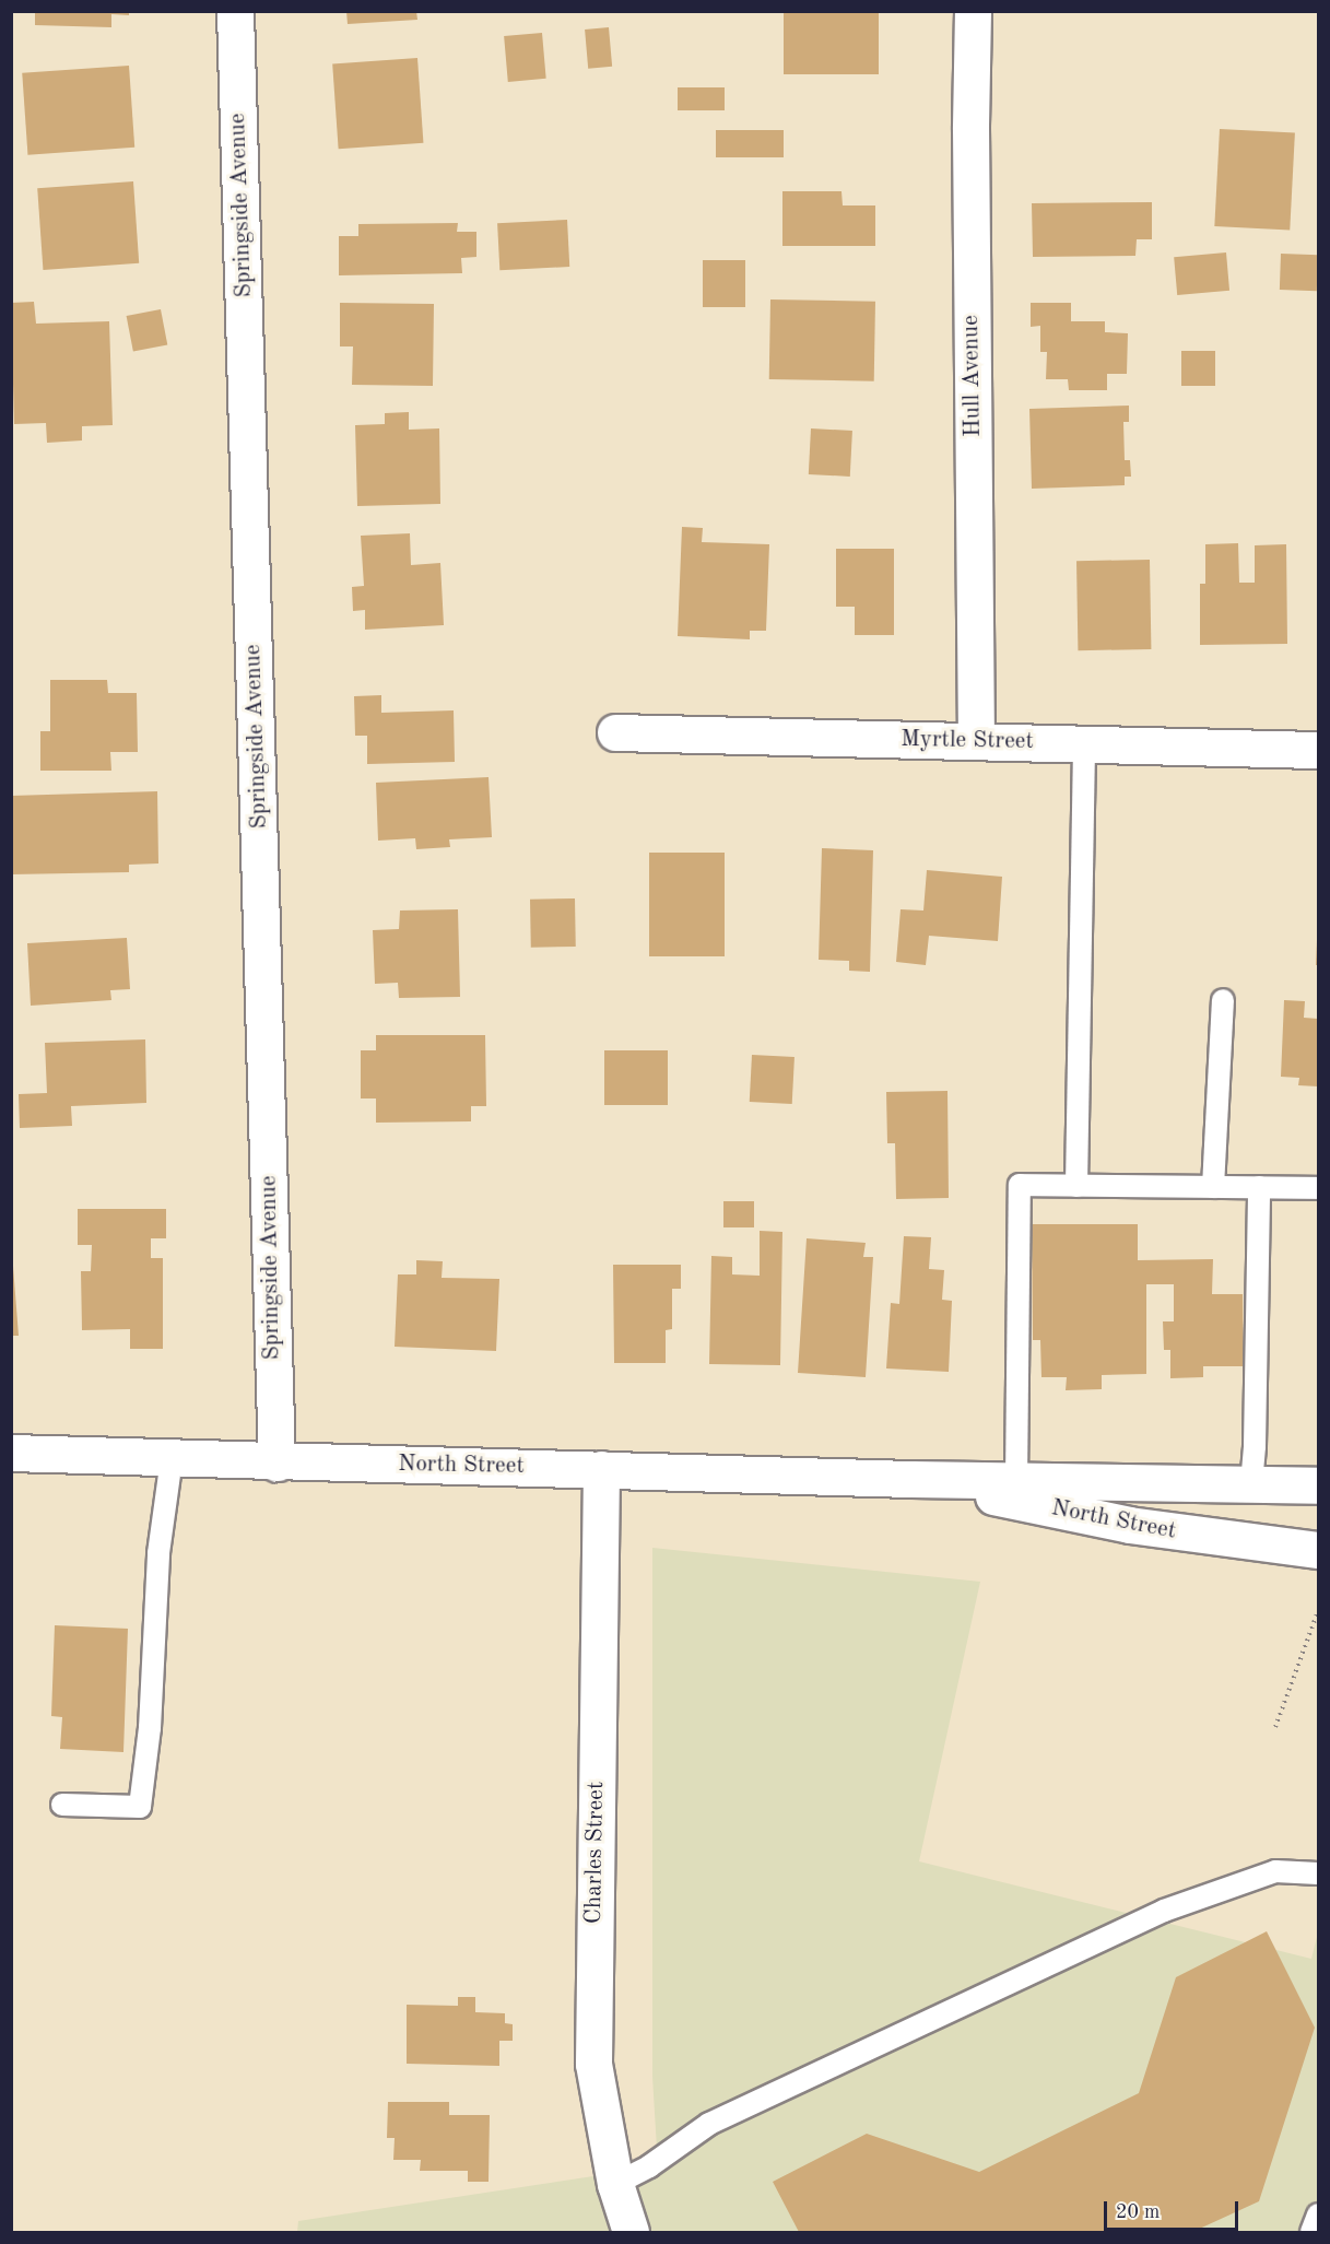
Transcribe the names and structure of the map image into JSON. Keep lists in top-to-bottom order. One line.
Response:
{"streets":{"street":["Springside Avenue","Hull Avenue","Myrtle Street","North Street","Charles Street"]},"crossings":[["Springside Avenue","North Street"],["Hull Avenue","Myrtle Street"],["North Street","Charles Street"]],"scale_bar":"20 m"}
